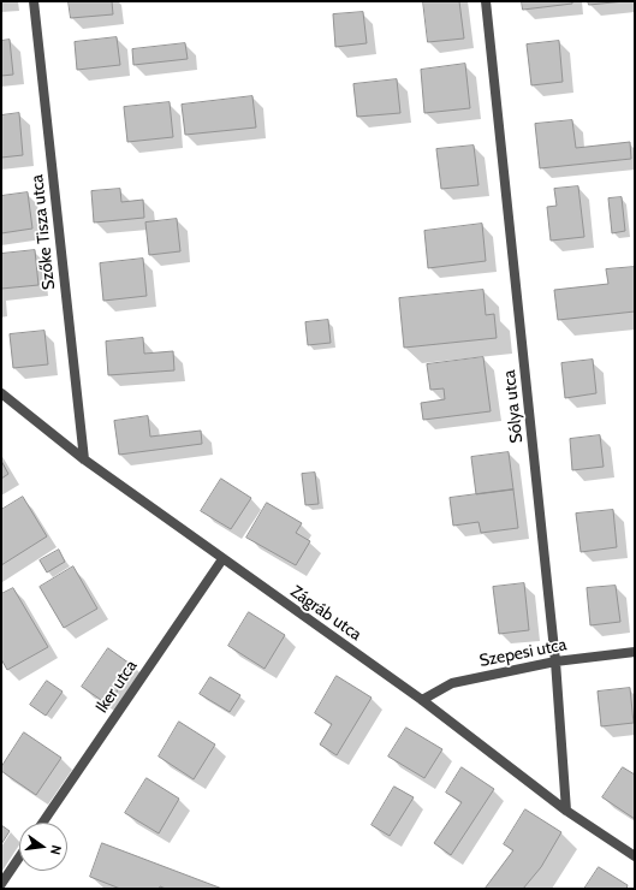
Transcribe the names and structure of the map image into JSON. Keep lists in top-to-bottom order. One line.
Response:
{"streets":{"street":["Szőke Tisza utca","Sólya utca","Zágráb utca","Szepesi utca","Iker utca"]},"crossings":[["Szőke Tisza utca","Zágráb utca"],["Sólya utca","Zágráb utca"],["Sólya utca","Szepesi utca"],["Zágráb utca","Szepesi utca"],["Zágráb utca","Iker utca"]],"north":"right"}
